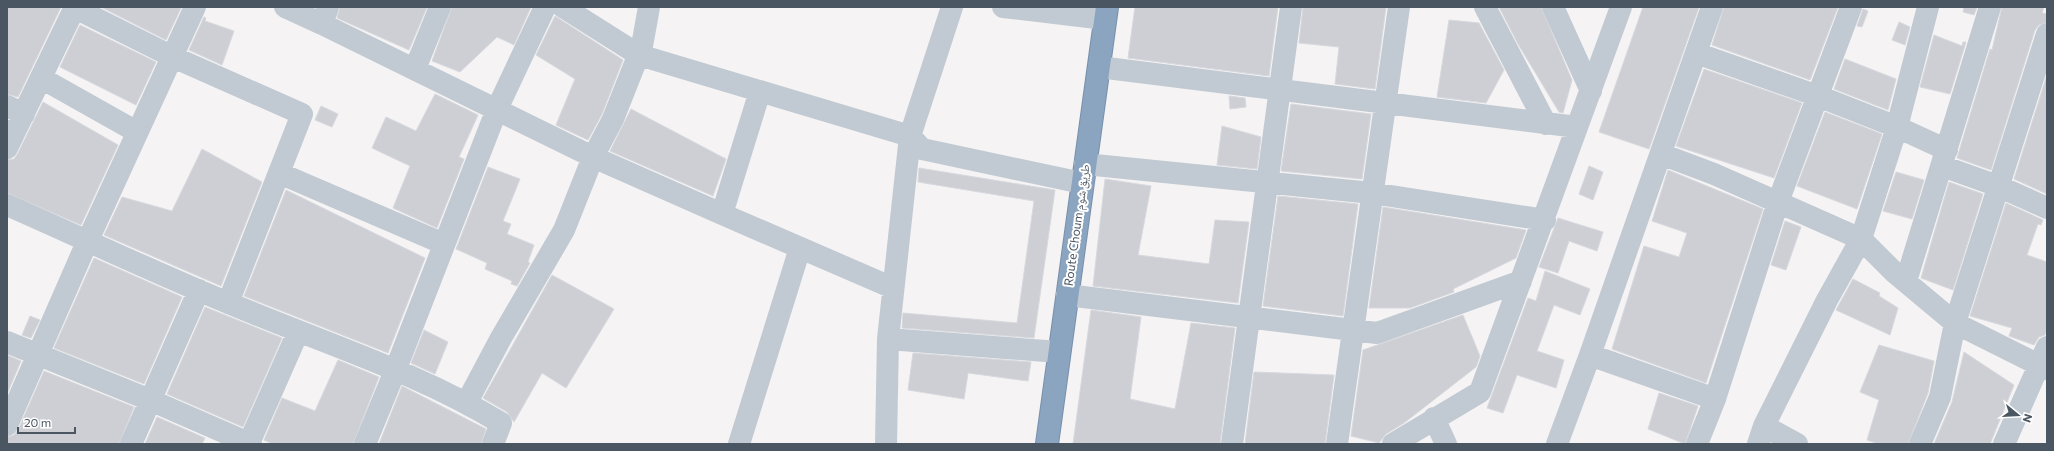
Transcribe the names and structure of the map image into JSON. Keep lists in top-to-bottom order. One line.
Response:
{"streets":{"highway":["Route Choum طريق شوم"]},"scale_bar":"20 m","north":"right"}
